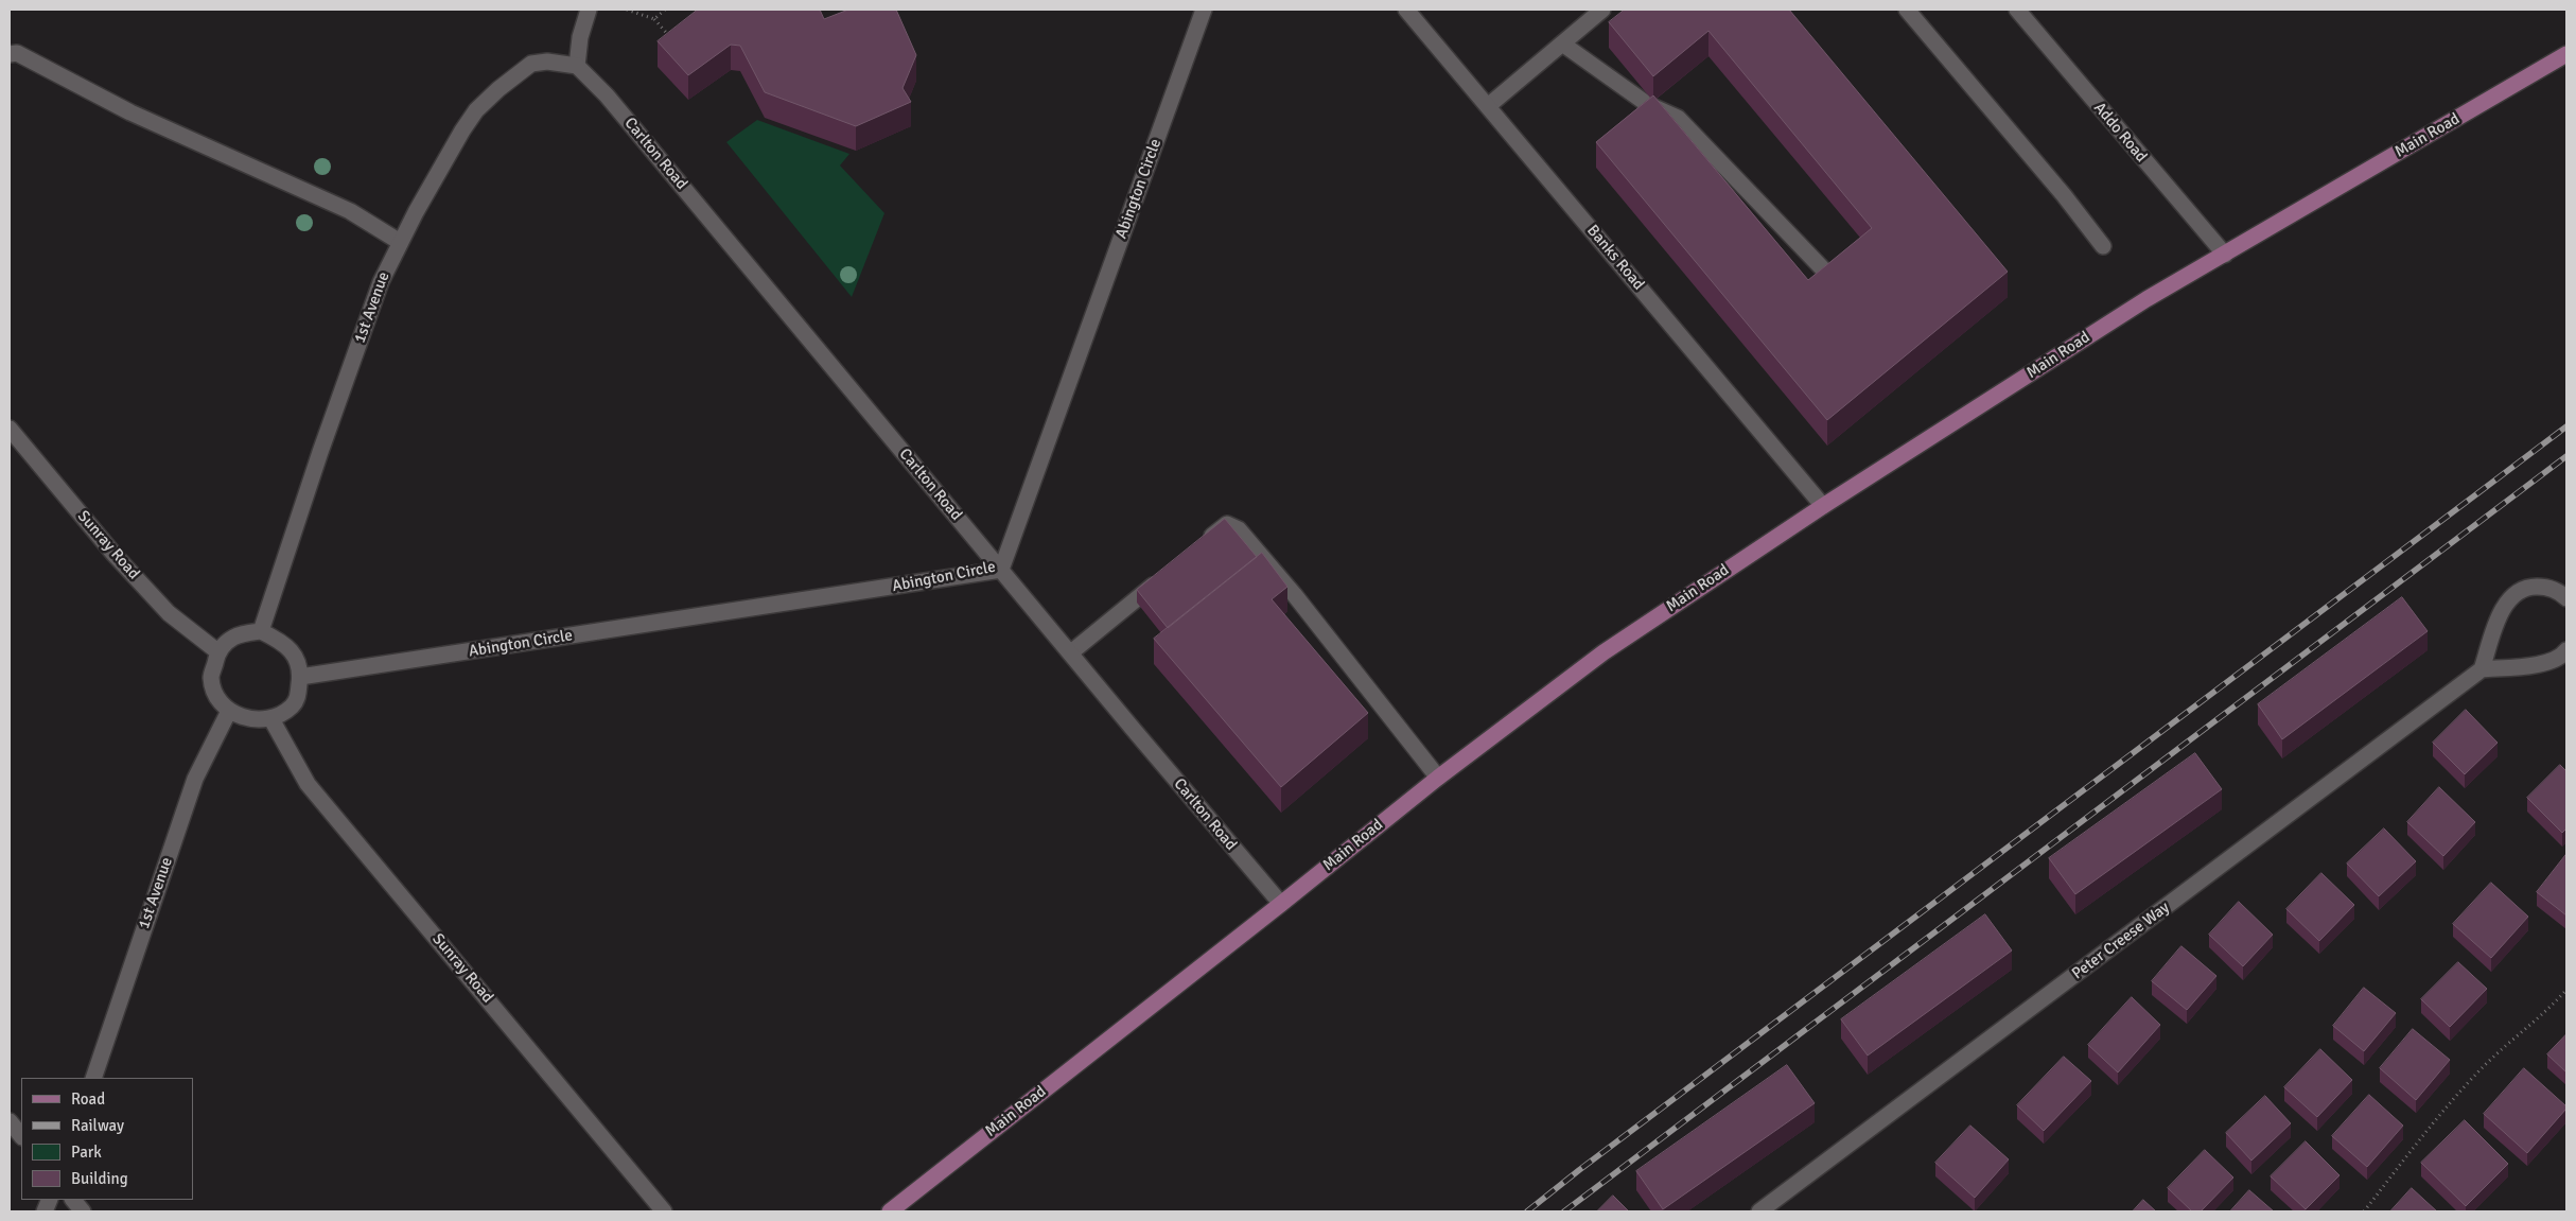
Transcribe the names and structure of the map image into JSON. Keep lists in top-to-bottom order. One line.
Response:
{"streets":{"main road":["Main Road"],"street":["Addo Road","Carlton Road","Abington Circle","Banks Road","1st Avenue","Sunray Road","Peter Creese Way"]},"crossings":[["Addo Road","Main Road"],["Main Road","Carlton Road"],["Main Road","Banks Road"],["Carlton Road","Abington Circle"],["Carlton Road","1st Avenue"],["Abington Circle","1st Avenue"],["Abington Circle","Sunray Road"],["1st Avenue","Sunray Road"]],"legend":["Road","Railway","Park","Building"]}
